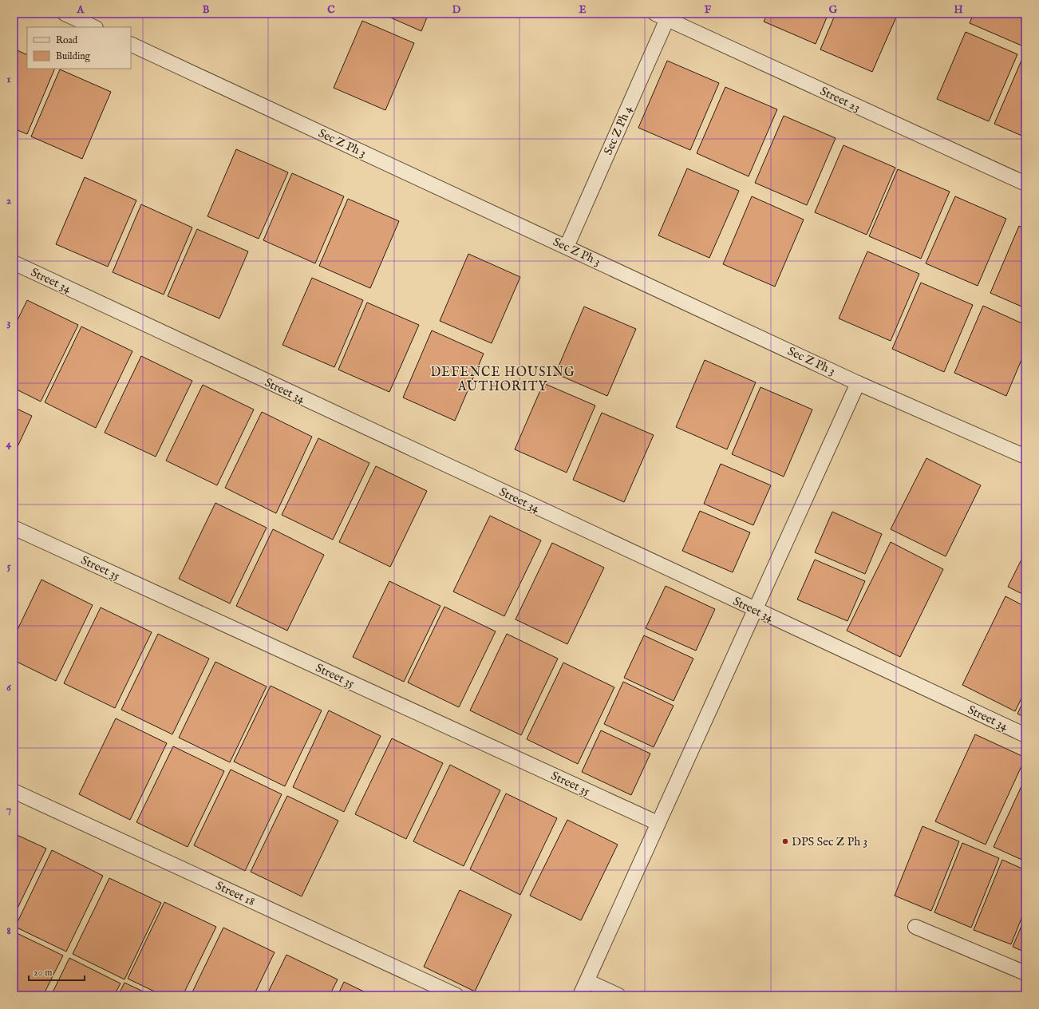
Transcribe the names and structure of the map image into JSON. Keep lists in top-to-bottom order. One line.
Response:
{"streets":{"street":["Street 23","Sec Z Ph 4","Sec Z Ph 3","Street 34","Street 35","Street 18"]},"crossings":[["Street 23","Sec Z Ph 4"],["Sec Z Ph 4","Sec Z Ph 3"]],"districts":["DEFENCE HOUSING AUTHORITY"],"places":["DPS Sec Z Ph 3"],"legend":["Road","Building"],"scale_bar":"20 m","grid":{"columns":["A","B","C","D","E","F","G","H"],"rows":["1","2","3","4","5","6","7","8"]}}
